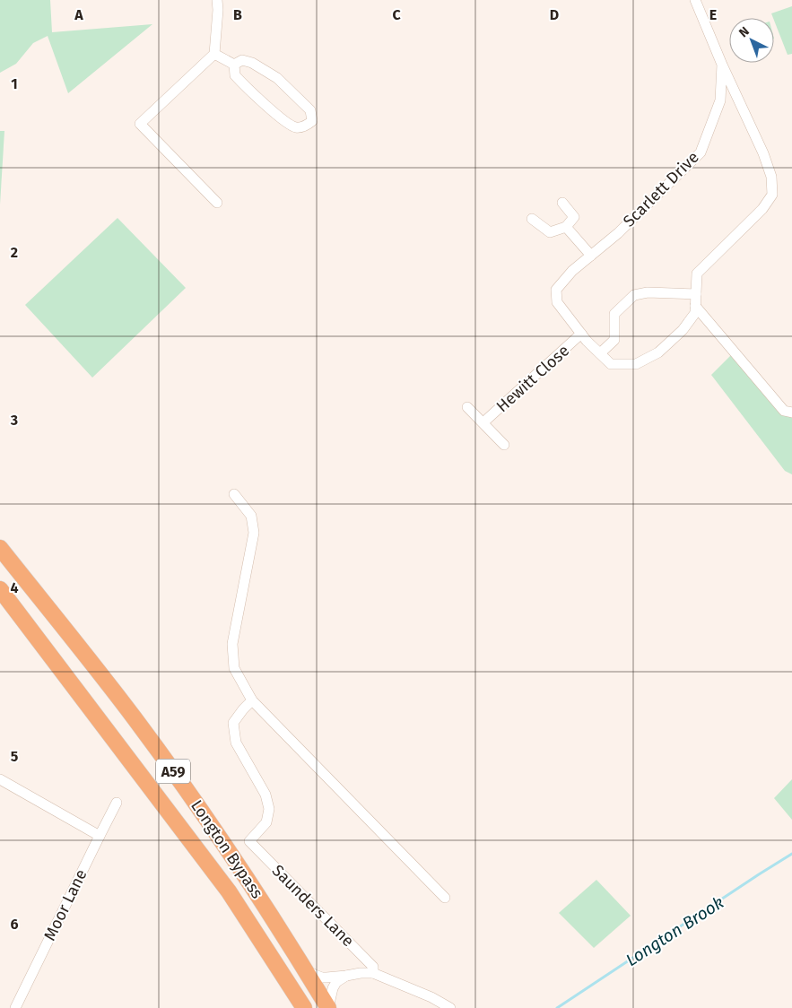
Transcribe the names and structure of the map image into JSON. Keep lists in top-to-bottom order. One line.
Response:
{"streets":{"highway":["A59","Longton Bypass"],"street":["Scarlett Drive","Hewitt Close","Moor Lane","Saunders Lane"]},"crossings":[["Scarlett Drive","Hewitt Close"],["Longton Bypass","Saunders Lane"]],"water":["Longton Brook"],"north":"top left","grid":{"columns":["A","B","C","D","E"],"rows":["1","2","3","4","5","6"]}}
